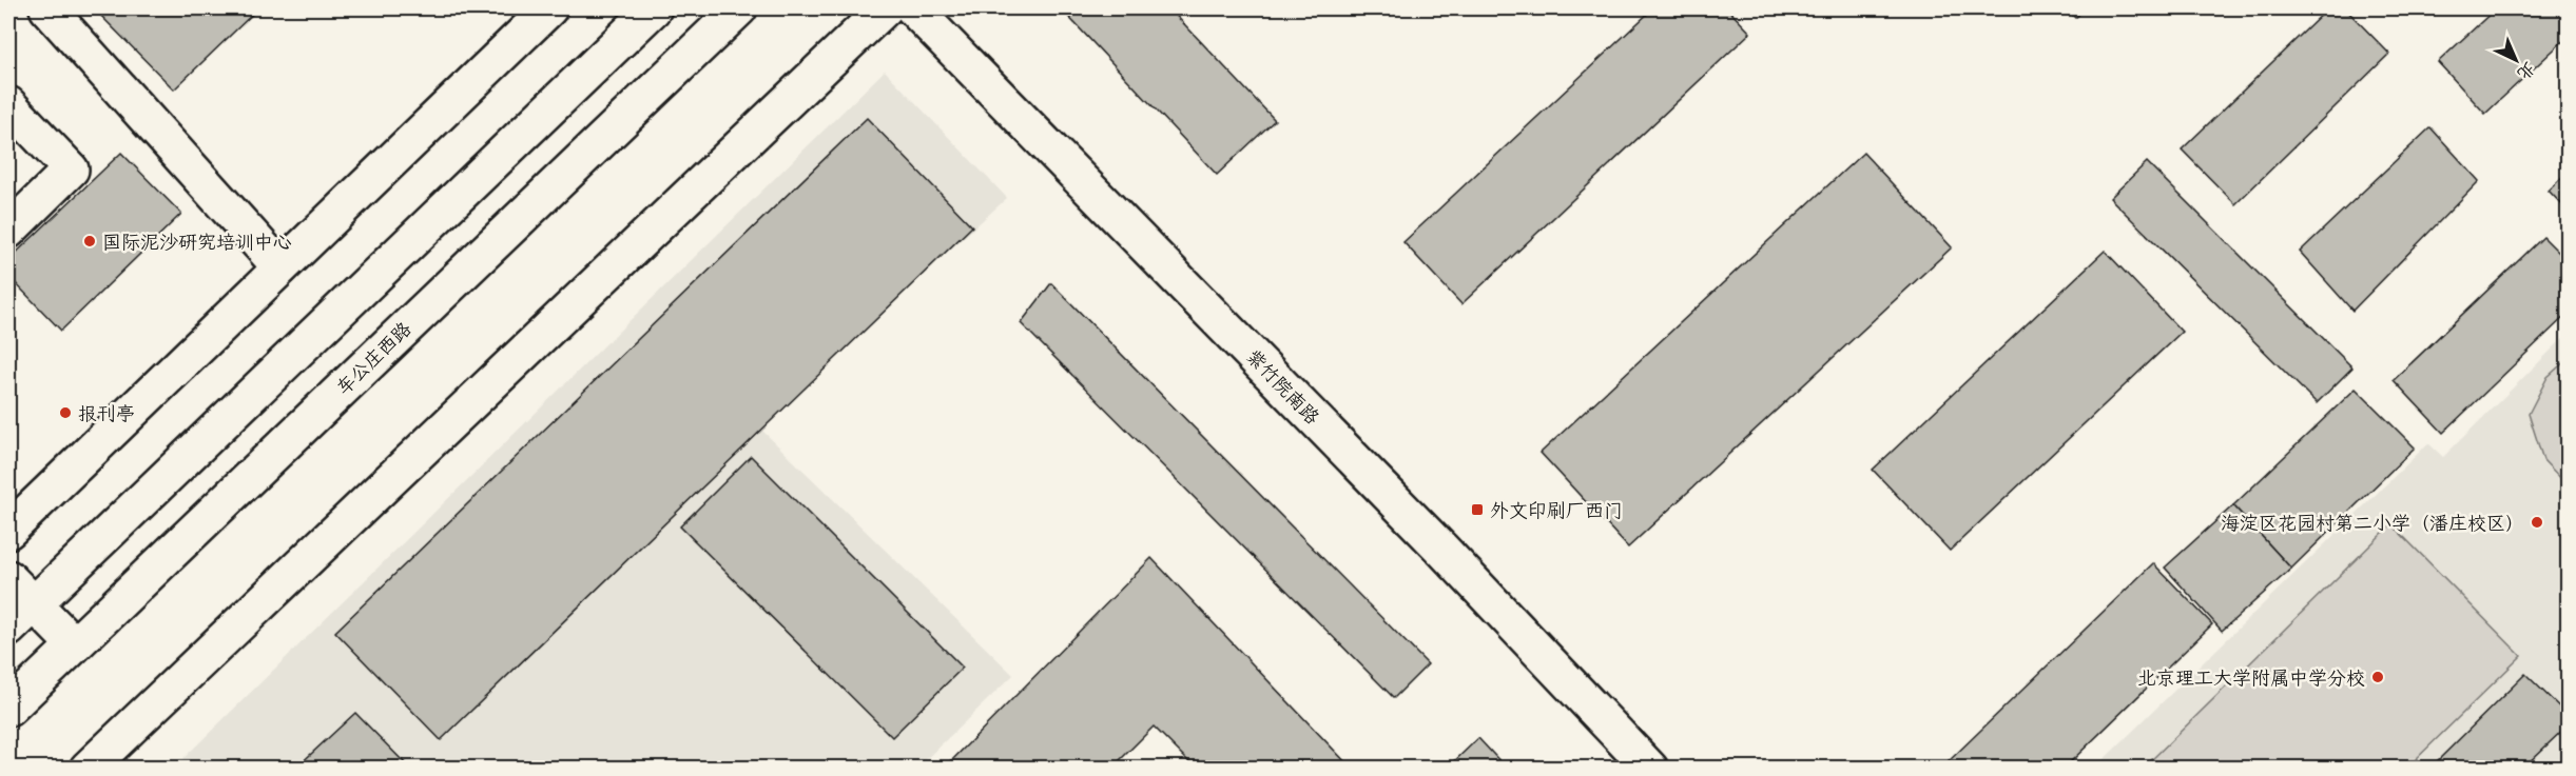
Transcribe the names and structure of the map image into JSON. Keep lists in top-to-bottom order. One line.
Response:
{"streets":{"street":["车公庄西路","紫竹院南路"]},"places":{"other":["国际泥沙研究培训中心","报刊亭","海淀区花园村第二小学（潘庄校区）","北京理工大学附属中学分校"],"transit":["外文印刷厂西门"]},"north":"bottom right"}
